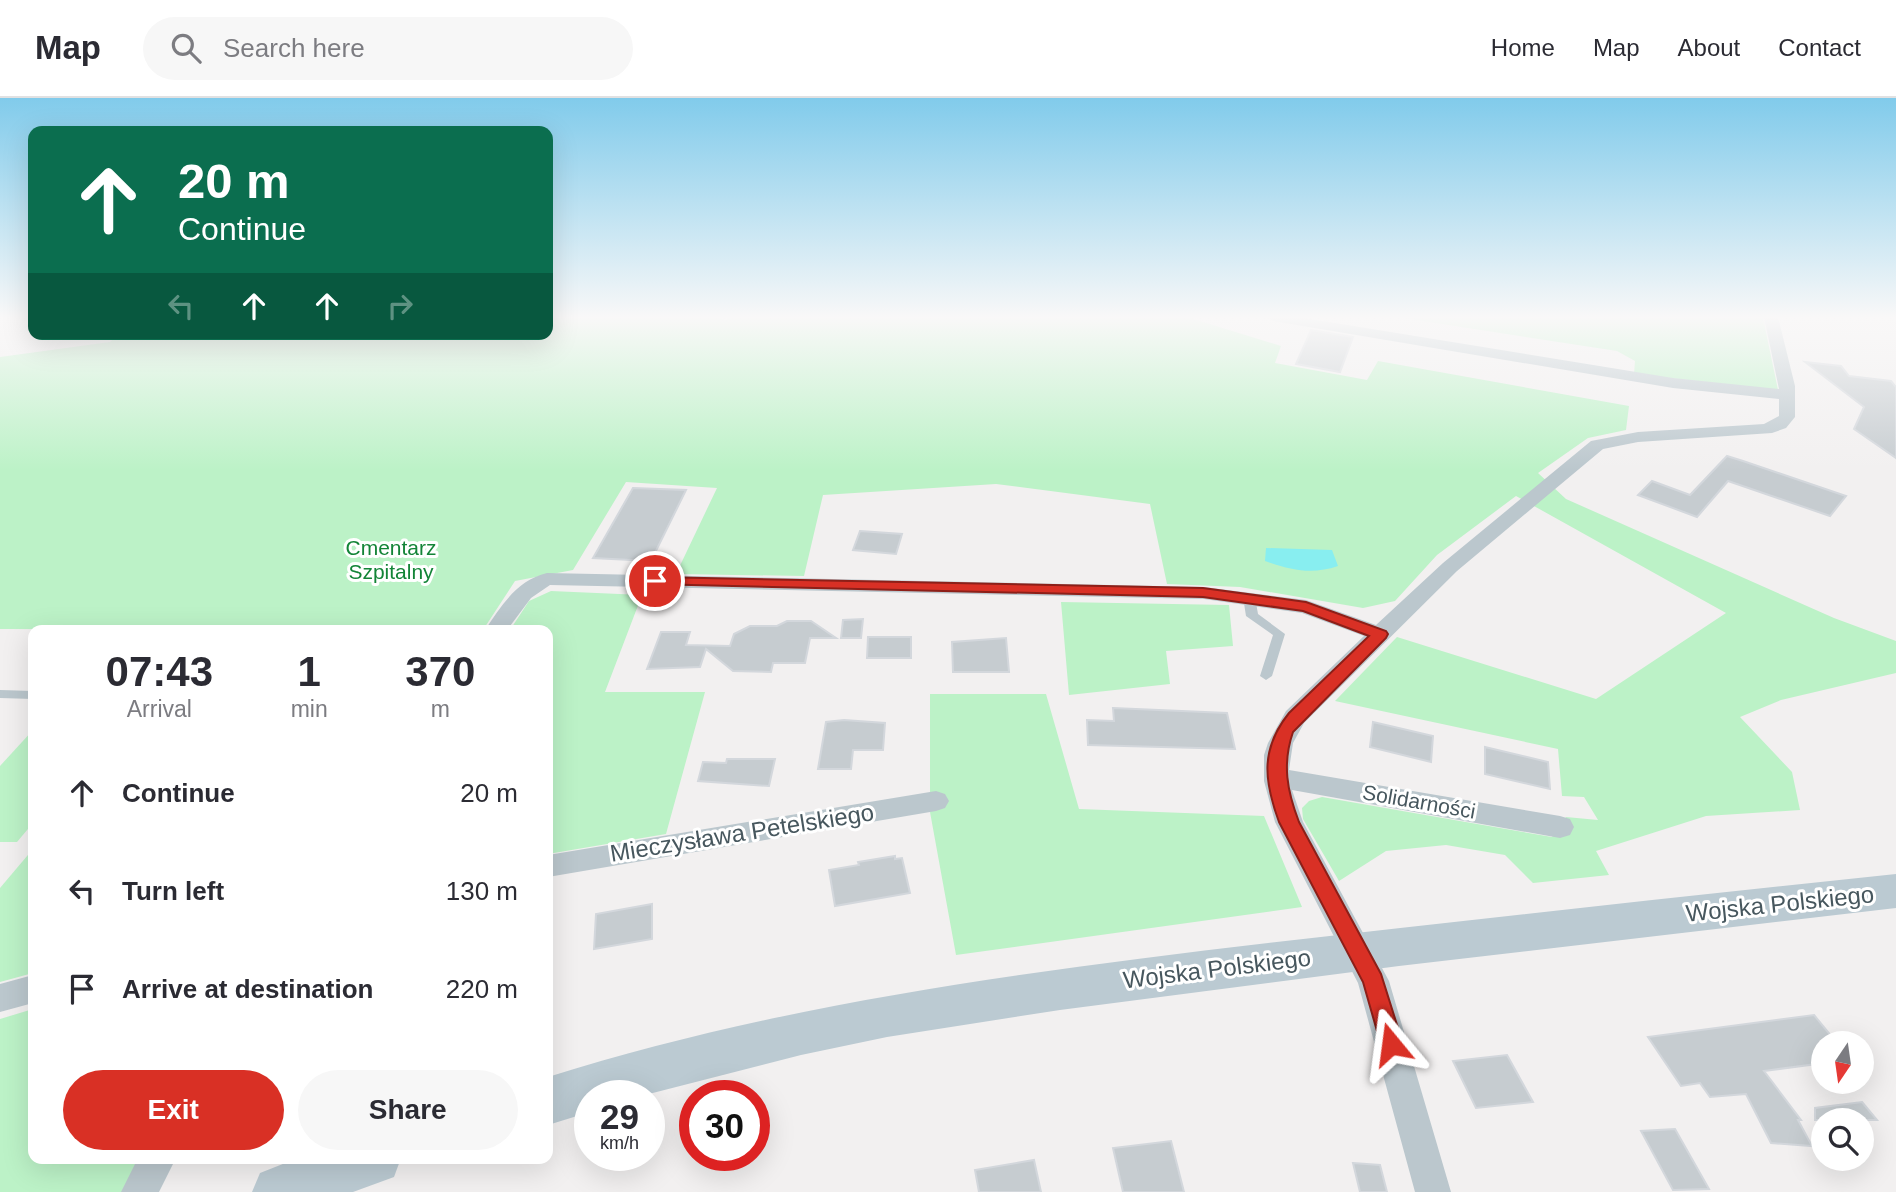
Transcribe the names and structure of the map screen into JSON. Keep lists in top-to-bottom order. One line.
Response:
{"streets":{"street":["Solidarności","Mieczysława Petelskiego","Wojska Polskiego"]},"parks":["Cmentarz Szpitalny"],"north":"bottom","page":{"header":"Map","search":"Search here","nav":["Home","Map","About","Contact"],"turn":["20 m","Continue"],"eta":["07:43","Arrival","1","min","370","m"],"list":[{"name":"Continue","value":"20 m"},{"name":"Turn left","value":"130 m"},{"name":"Arrive at destination","value":"220 m"}],"buttons":["Exit","Share"],"speed":"29 km/h","limit":"30"}}
